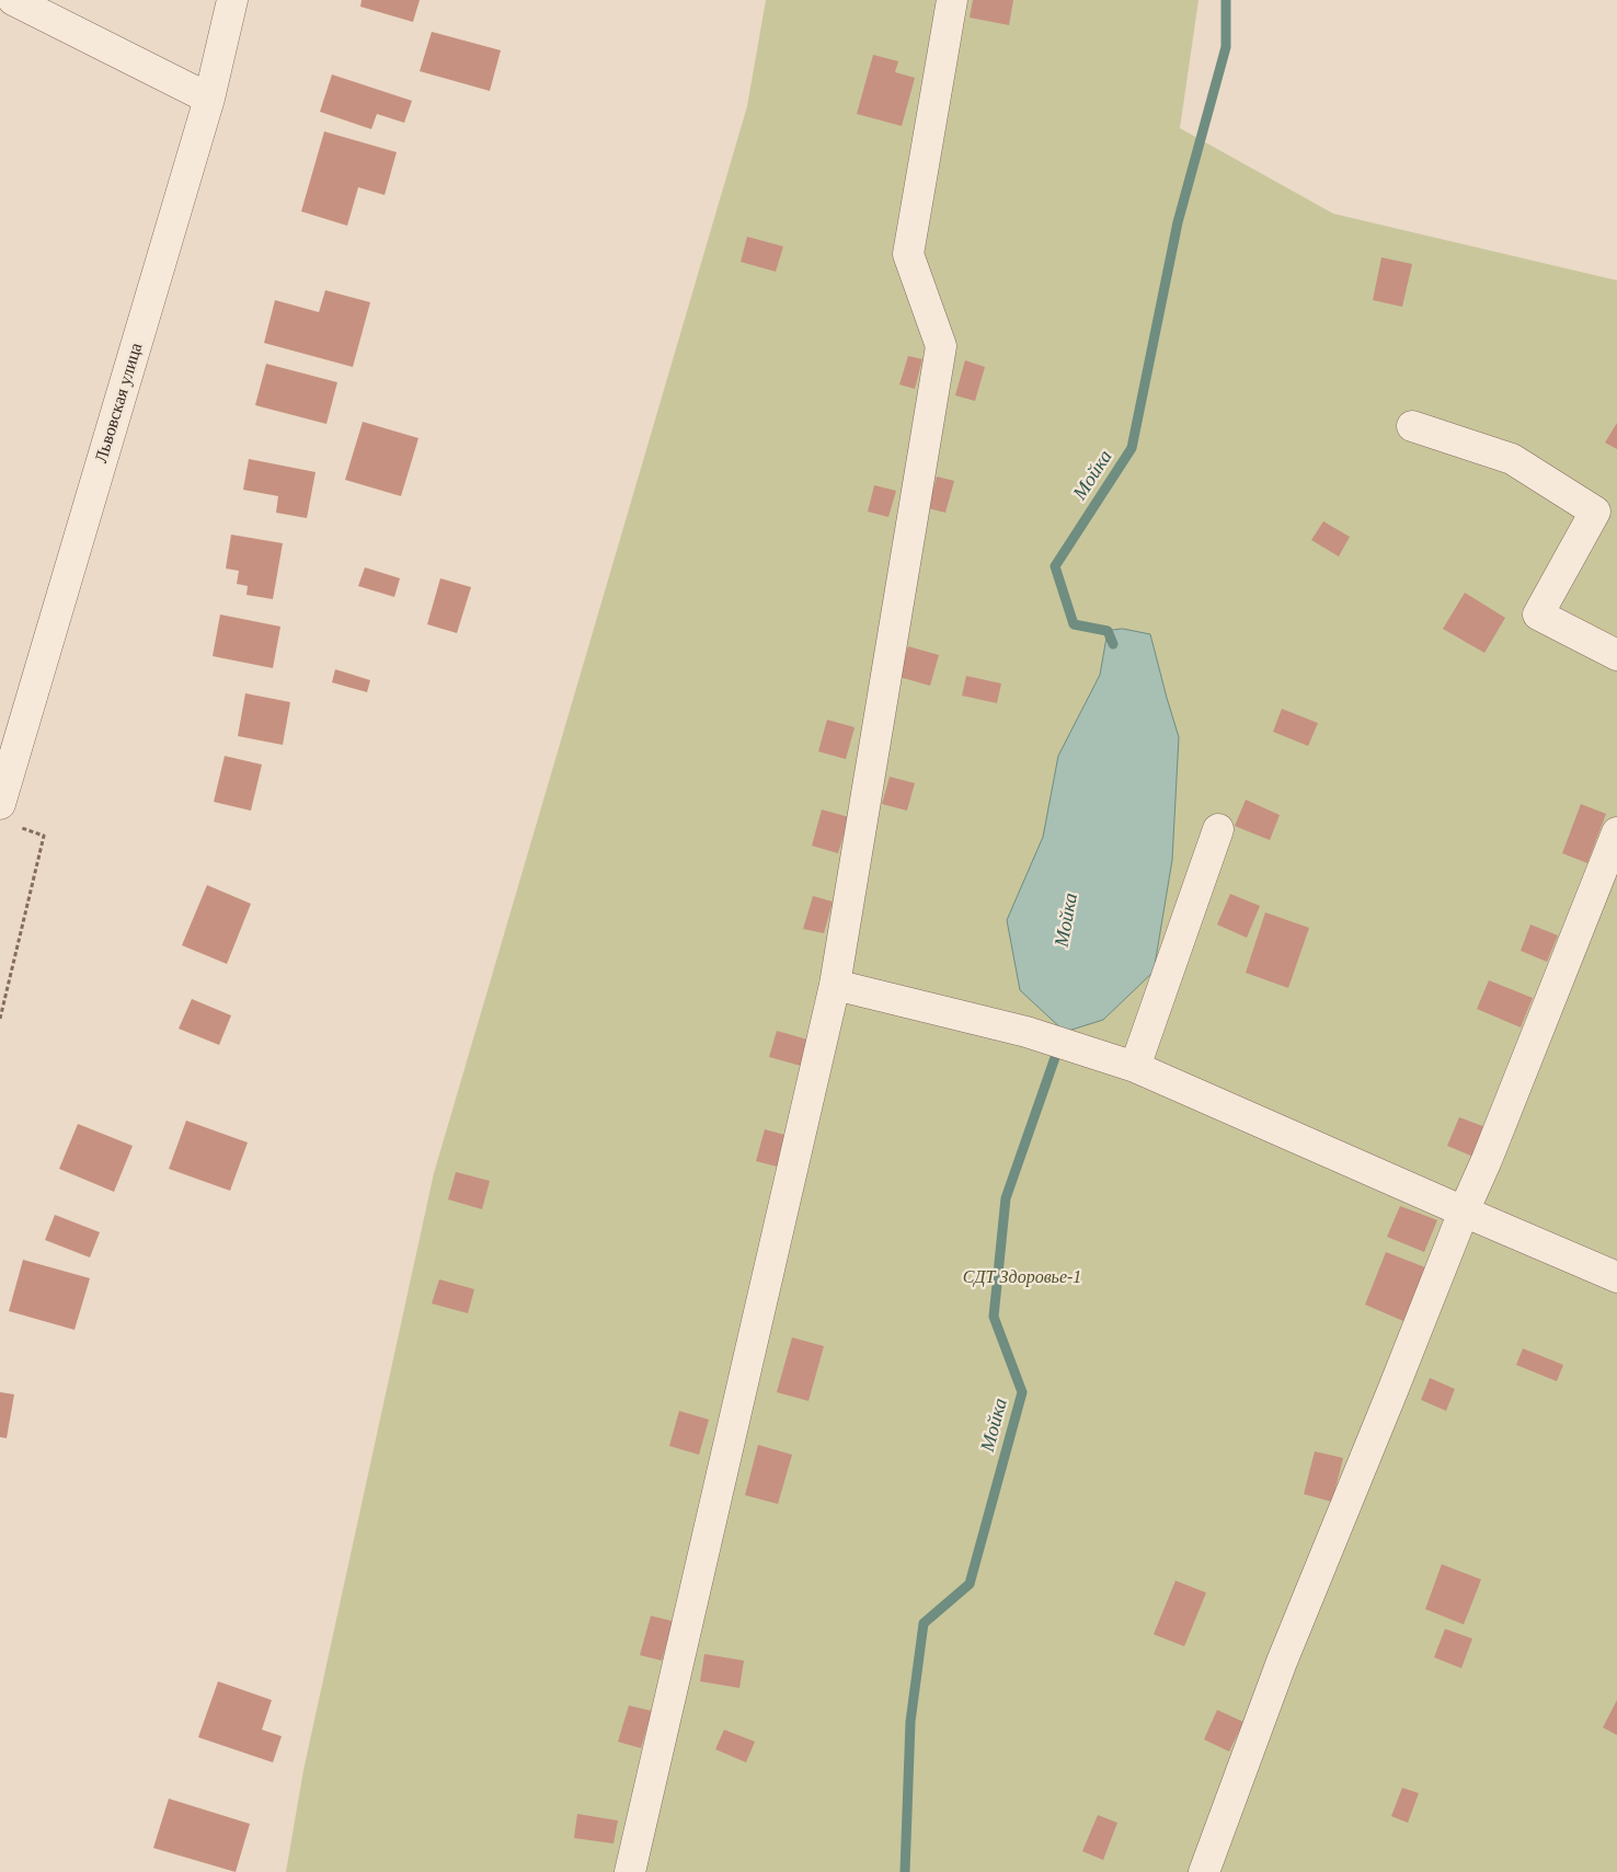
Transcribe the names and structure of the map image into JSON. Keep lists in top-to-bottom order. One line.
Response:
{"streets":{"street":["Львовская улица"]},"water":["Мойка"],"parks":["СДТ Здоровье-1"]}
